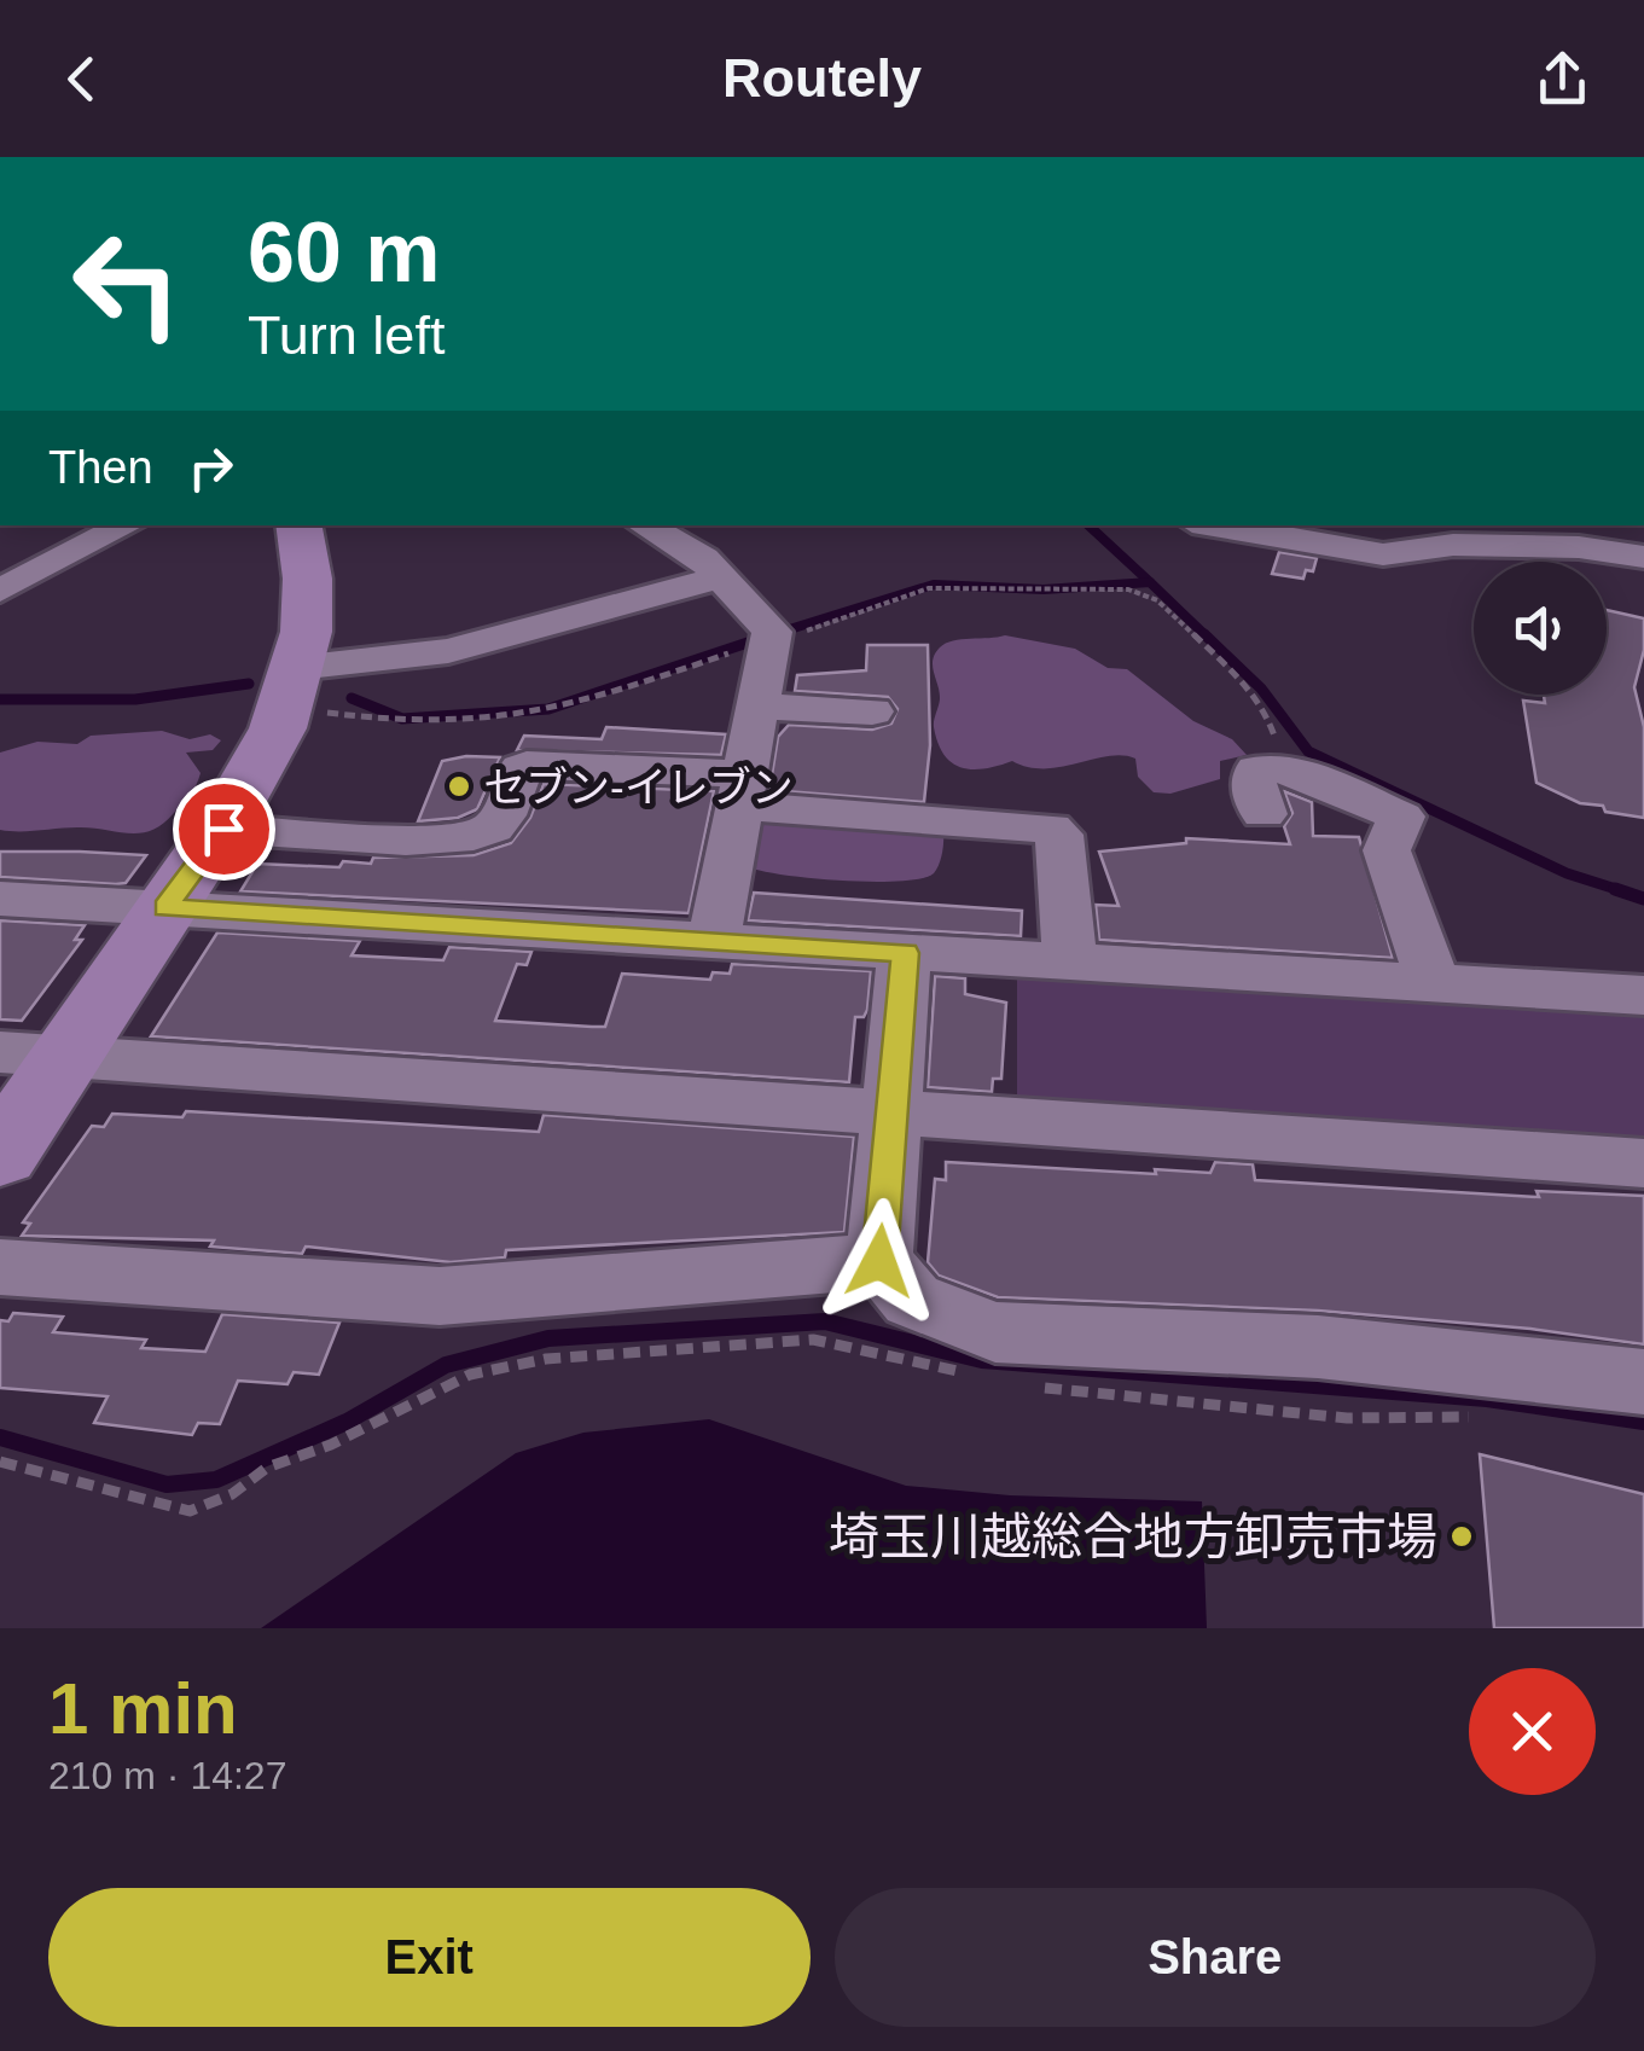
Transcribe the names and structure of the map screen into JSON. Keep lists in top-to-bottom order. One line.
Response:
{"places":["セブン-イレブン","埼玉川越総合地方卸売市場"],"page":{"header":"Routely","turn":["60 m","Turn left"],"then":"Then","heading":["1 min","210 m · 14:27"],"buttons":["Exit","Share"]}}
